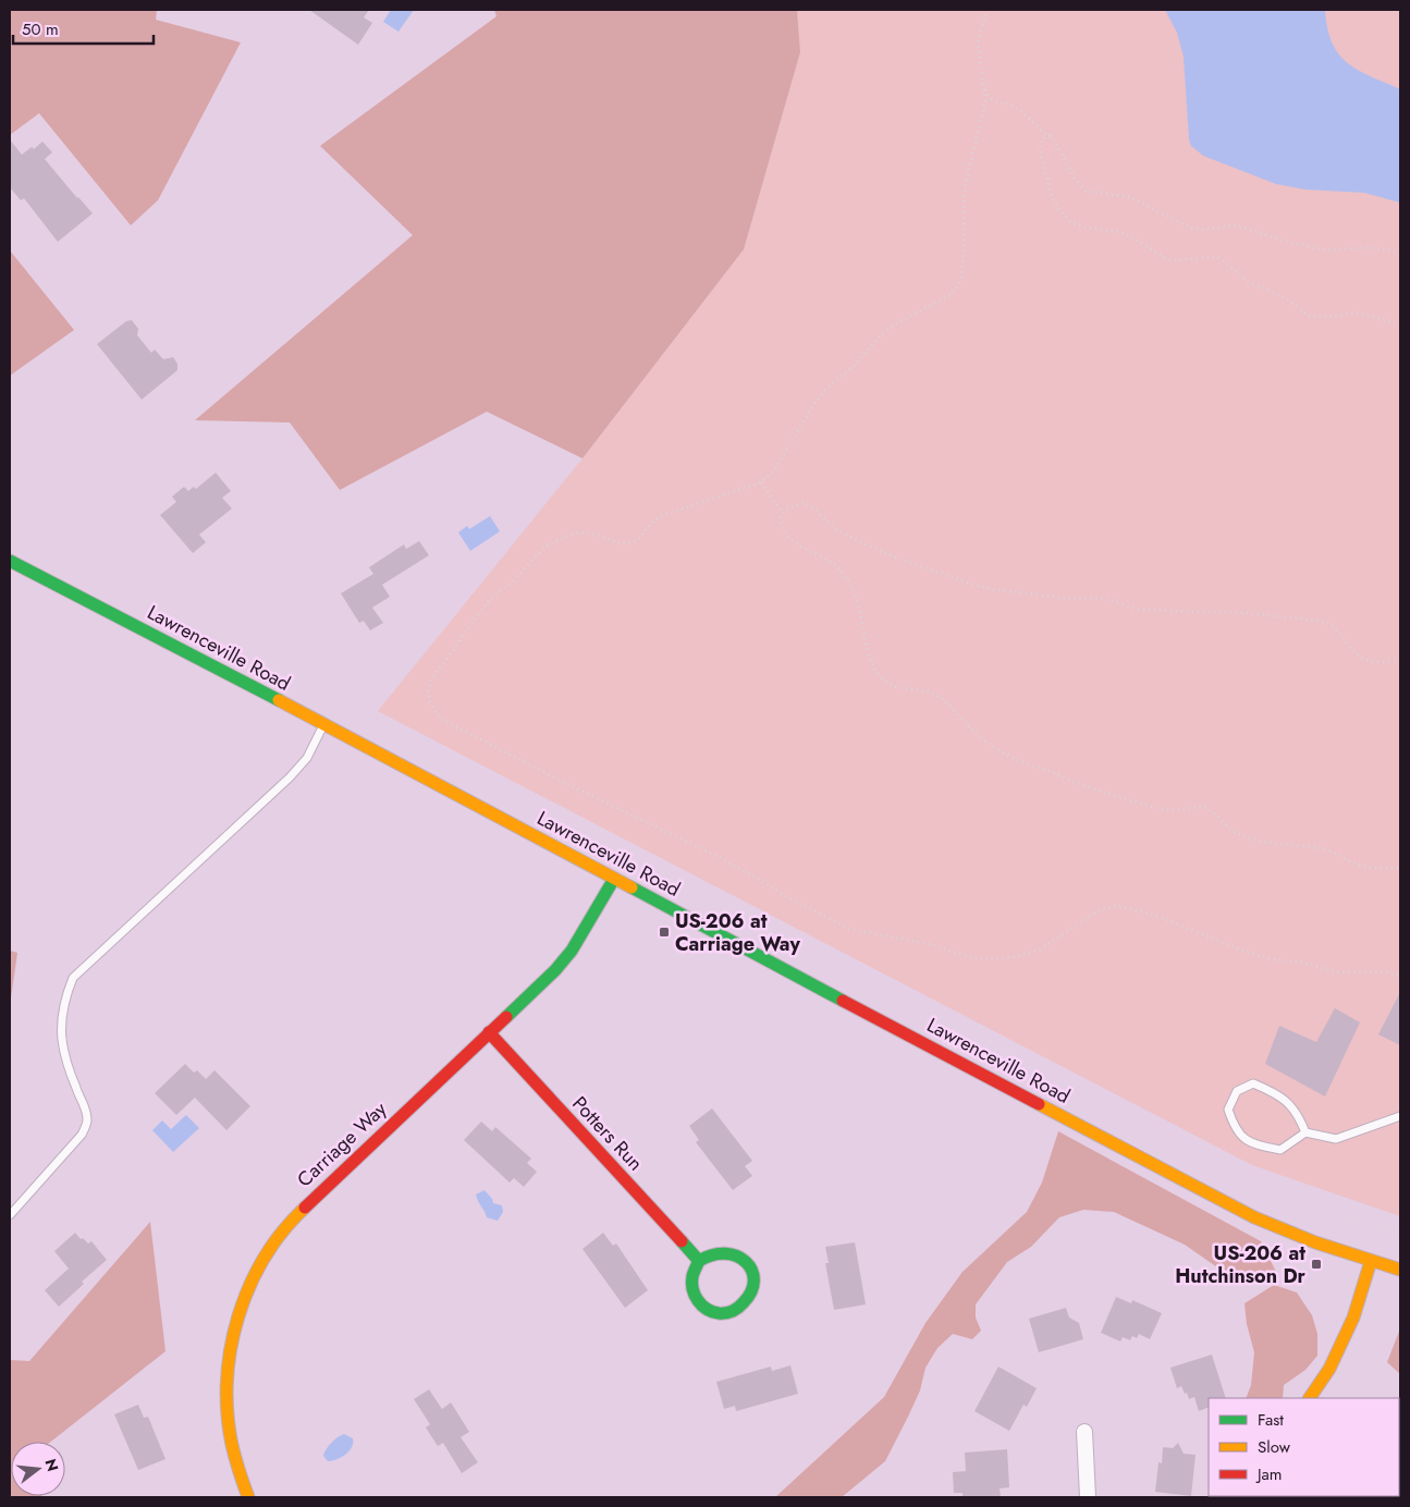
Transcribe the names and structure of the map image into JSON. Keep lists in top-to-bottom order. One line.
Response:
{"streets":{"main road":["Lawrenceville Road","Potters Run","Carriage Way"]},"crossings":[["Lawrenceville Road","Carriage Way"],["Potters Run","Carriage Way"]],"places":{"transit":["US-206 at Carriage Way","US-206 at Hutchinson Dr"]},"legend":["Fast","Slow","Jam"],"scale_bar":"50 m","north":"right"}
